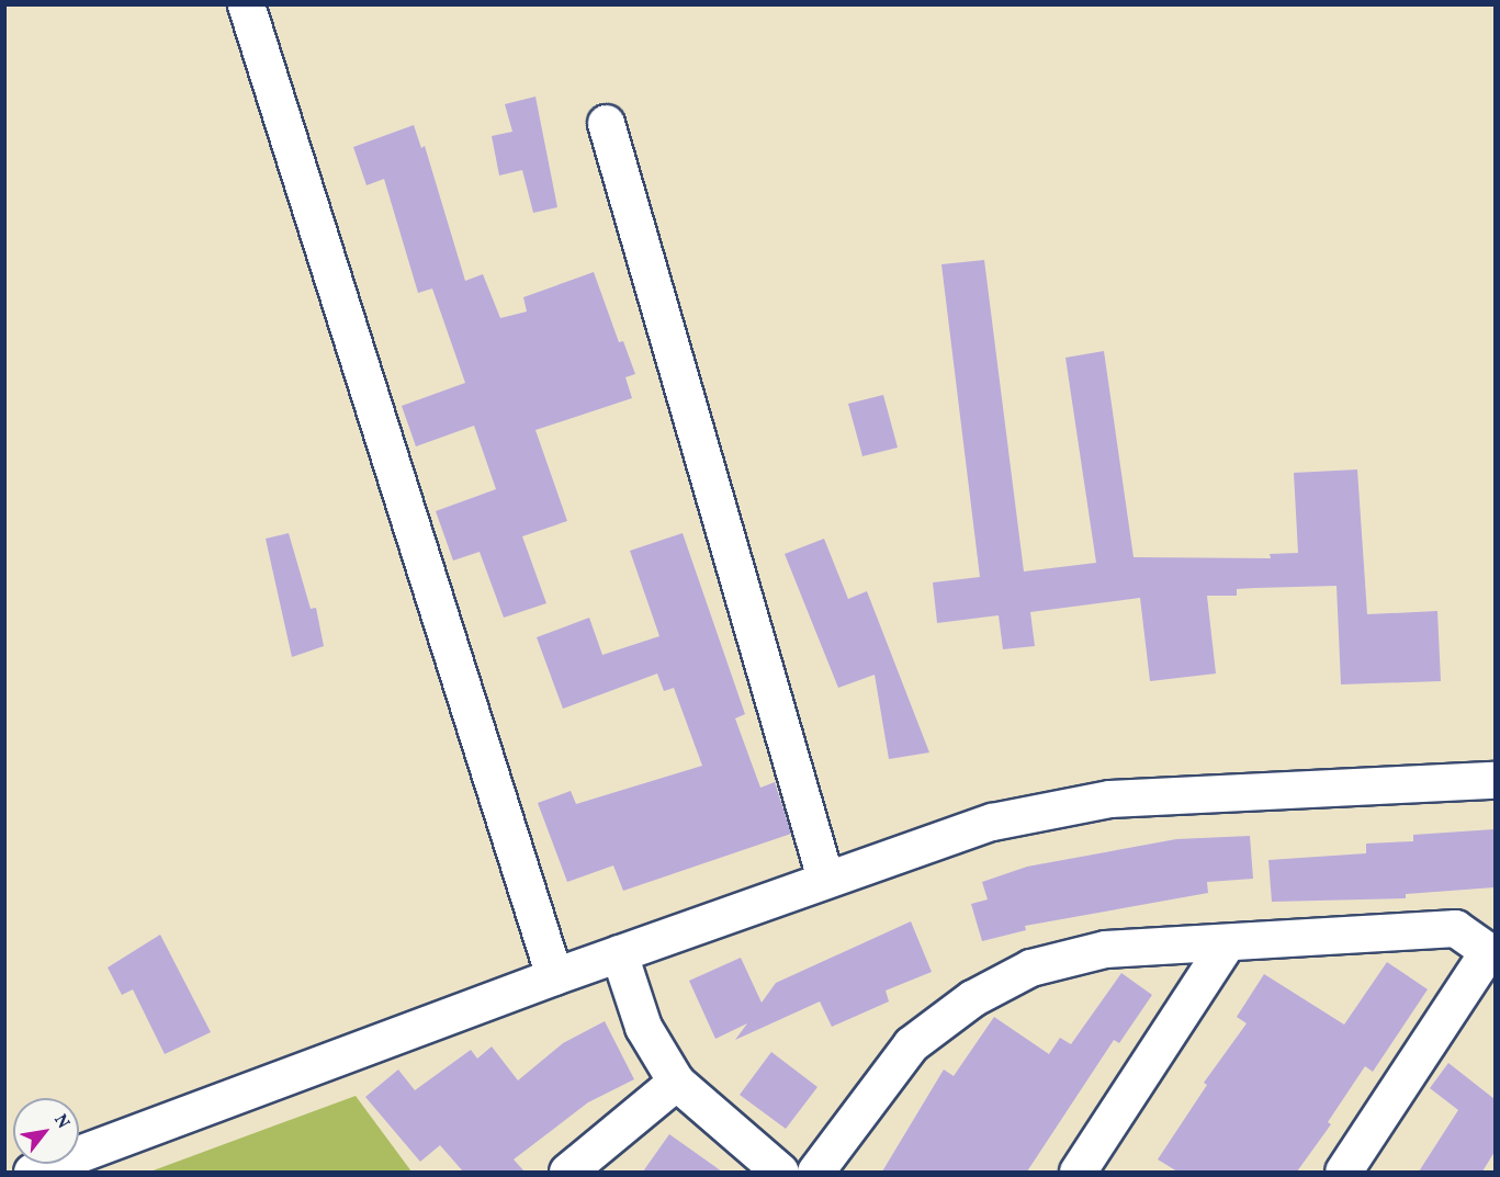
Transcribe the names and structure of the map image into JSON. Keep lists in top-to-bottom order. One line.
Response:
{"north":"top right"}
